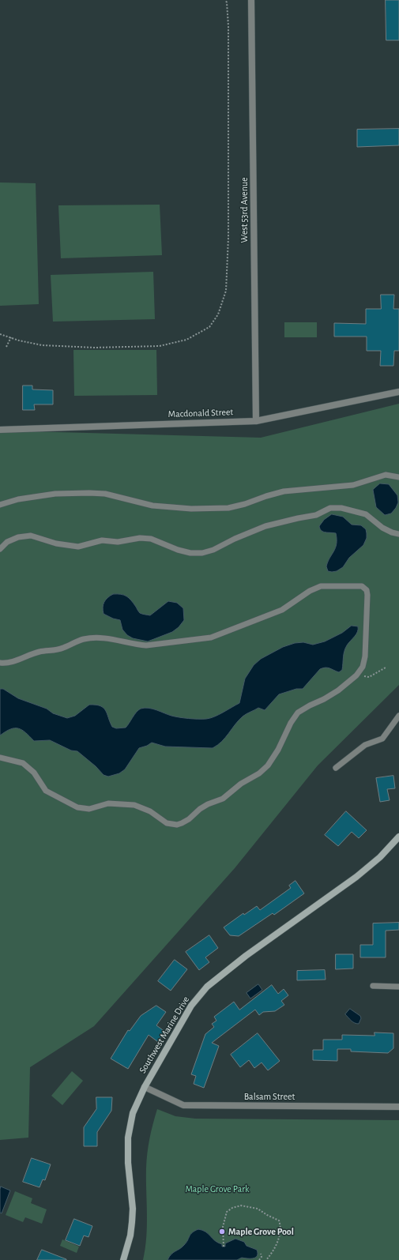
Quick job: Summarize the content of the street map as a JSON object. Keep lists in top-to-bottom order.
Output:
{
  "streets": {
    "main road": ["Southwest Marine Drive"],
    "street": ["West 53rd Avenue", "Macdonald Street", "Balsam Street"]
  },
  "crossings": [
    ["West 53rd Avenue", "Macdonald Street"],
    ["Southwest Marine Drive", "Balsam Street"]
  ],
  "parks": ["Maple Grove Park"],
  "places": ["Maple Grove Pool"]
}
